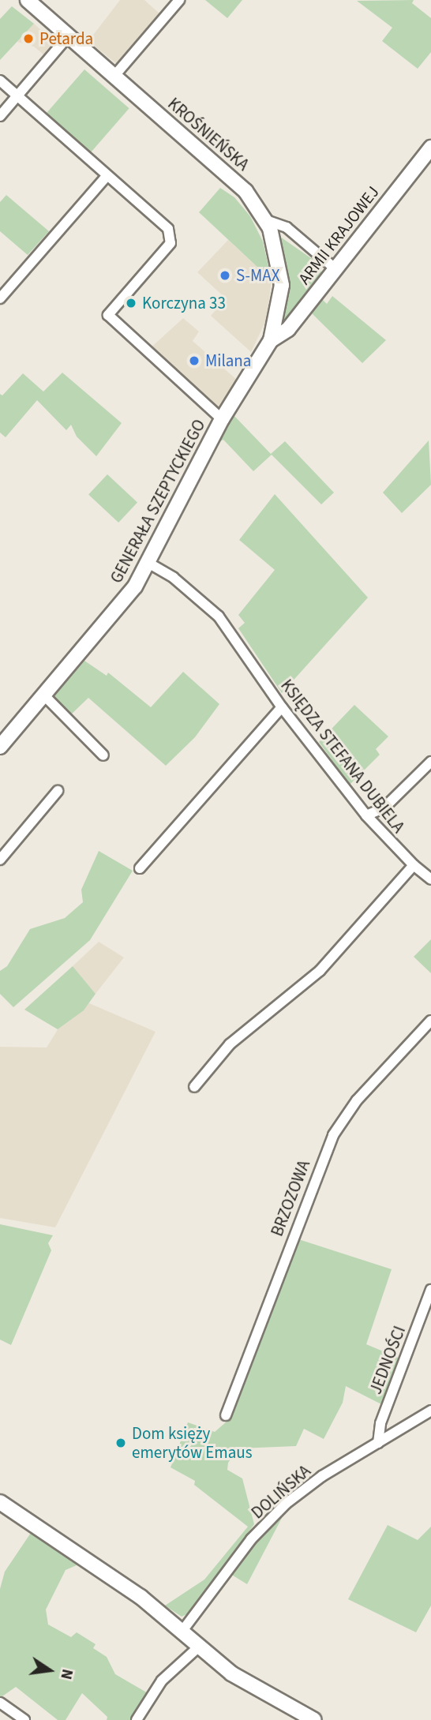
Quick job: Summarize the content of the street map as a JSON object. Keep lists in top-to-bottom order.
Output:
{
  "streets": {
    "main road": ["KROŚNIEŃSKA", "ARMII KRAJOWEJ", "GENERAŁA SZEPTYCKIEGO"],
    "street": [
      "KSIĘDZA STEFANA DUBIELA",
      "BRZOZOWA",
      "JEDNOŚCI",
      "DOLIŃSKA"
    ]
  },
  "crossings": [
    ["KROŚNIEŃSKA", "ARMII KRAJOWEJ"],
    ["KROŚNIEŃSKA", "GENERAŁA SZEPTYCKIEGO"],
    ["ARMII KRAJOWEJ", "GENERAŁA SZEPTYCKIEGO"],
    ["GENERAŁA SZEPTYCKIEGO", "KSIĘDZA STEFANA DUBIELA"],
    ["JEDNOŚCI", "DOLIŃSKA"]
  ],
  "places": [
    "Petarda",
    "S-MAX",
    "Korczyna 33",
    "Milana",
    "Dom księży emerytów Emaus"
  ],
  "north": "right"
}
